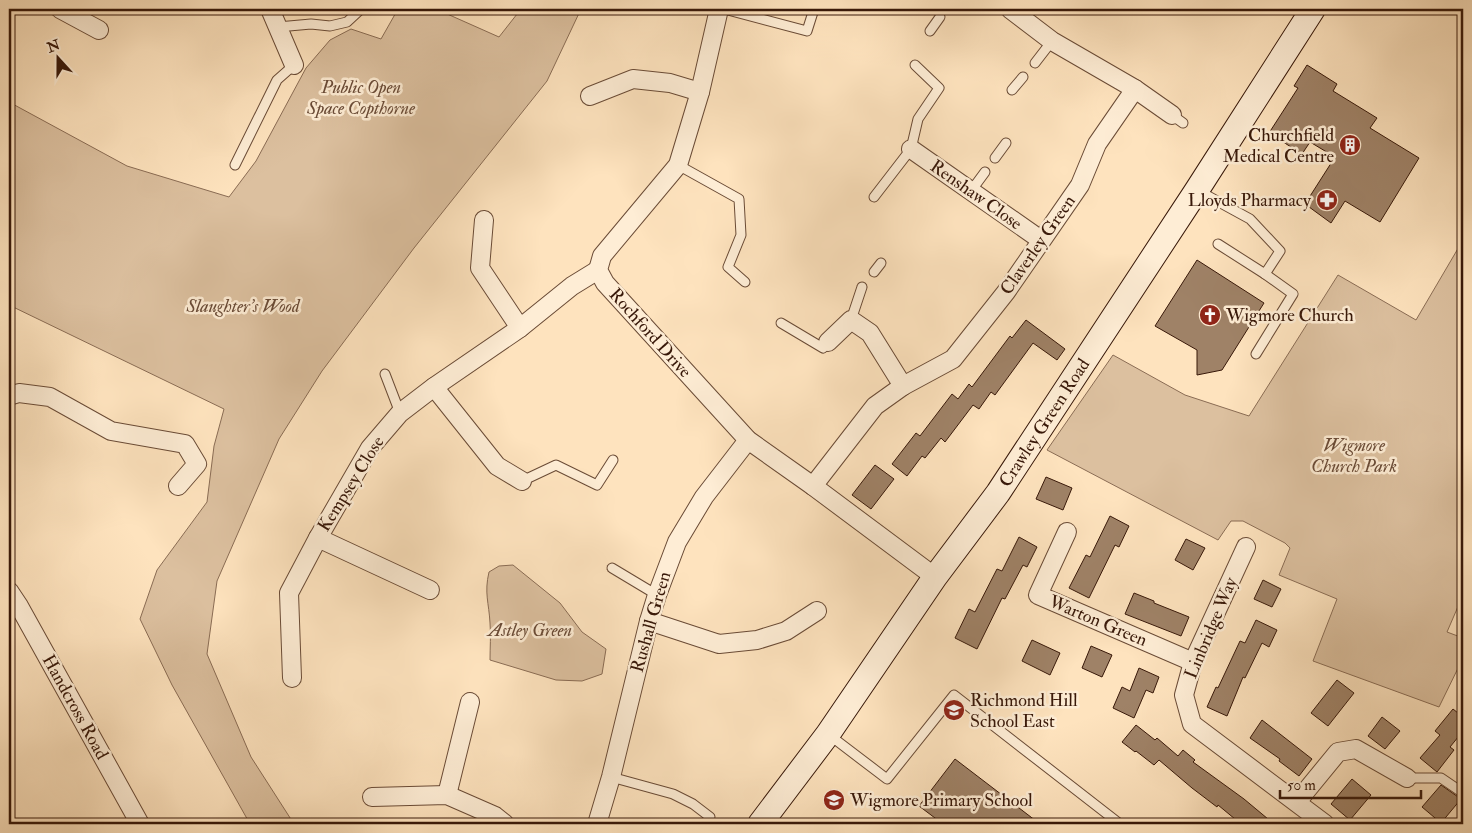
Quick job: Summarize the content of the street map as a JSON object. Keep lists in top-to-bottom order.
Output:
{
  "streets": {
    "street": [
      "Renshaw Close",
      "Claverley Green",
      "Rochford Drive",
      "Crawley Green Road",
      "Kempsey Close",
      "Warton Green",
      "Rushall Green",
      "Linbridge Way",
      "Handcross Road"
    ]
  },
  "crossings": [
    ["Renshaw Close", "Claverley Green"],
    ["Claverley Green", "Rochford Drive"],
    ["Rochford Drive", "Crawley Green Road"],
    ["Rochford Drive", "Kempsey Close"],
    ["Rochford Drive", "Rushall Green"],
    ["Warton Green", "Linbridge Way"]
  ],
  "parks": [
    "Public Open Space Copthorne",
    "Slaughter's Wood",
    "Wigmore Church Park",
    "Astley Green"
  ],
  "places": {
    "building": ["Churchfield Medical Centre"],
    "pharmacy": ["Lloyds Pharmacy"],
    "church": ["Wigmore Church"],
    "school or university": ["Richmond Hill School East", "Wigmore Primary School"]
  },
  "scale_bar": "50 m",
  "north": "top"
}
